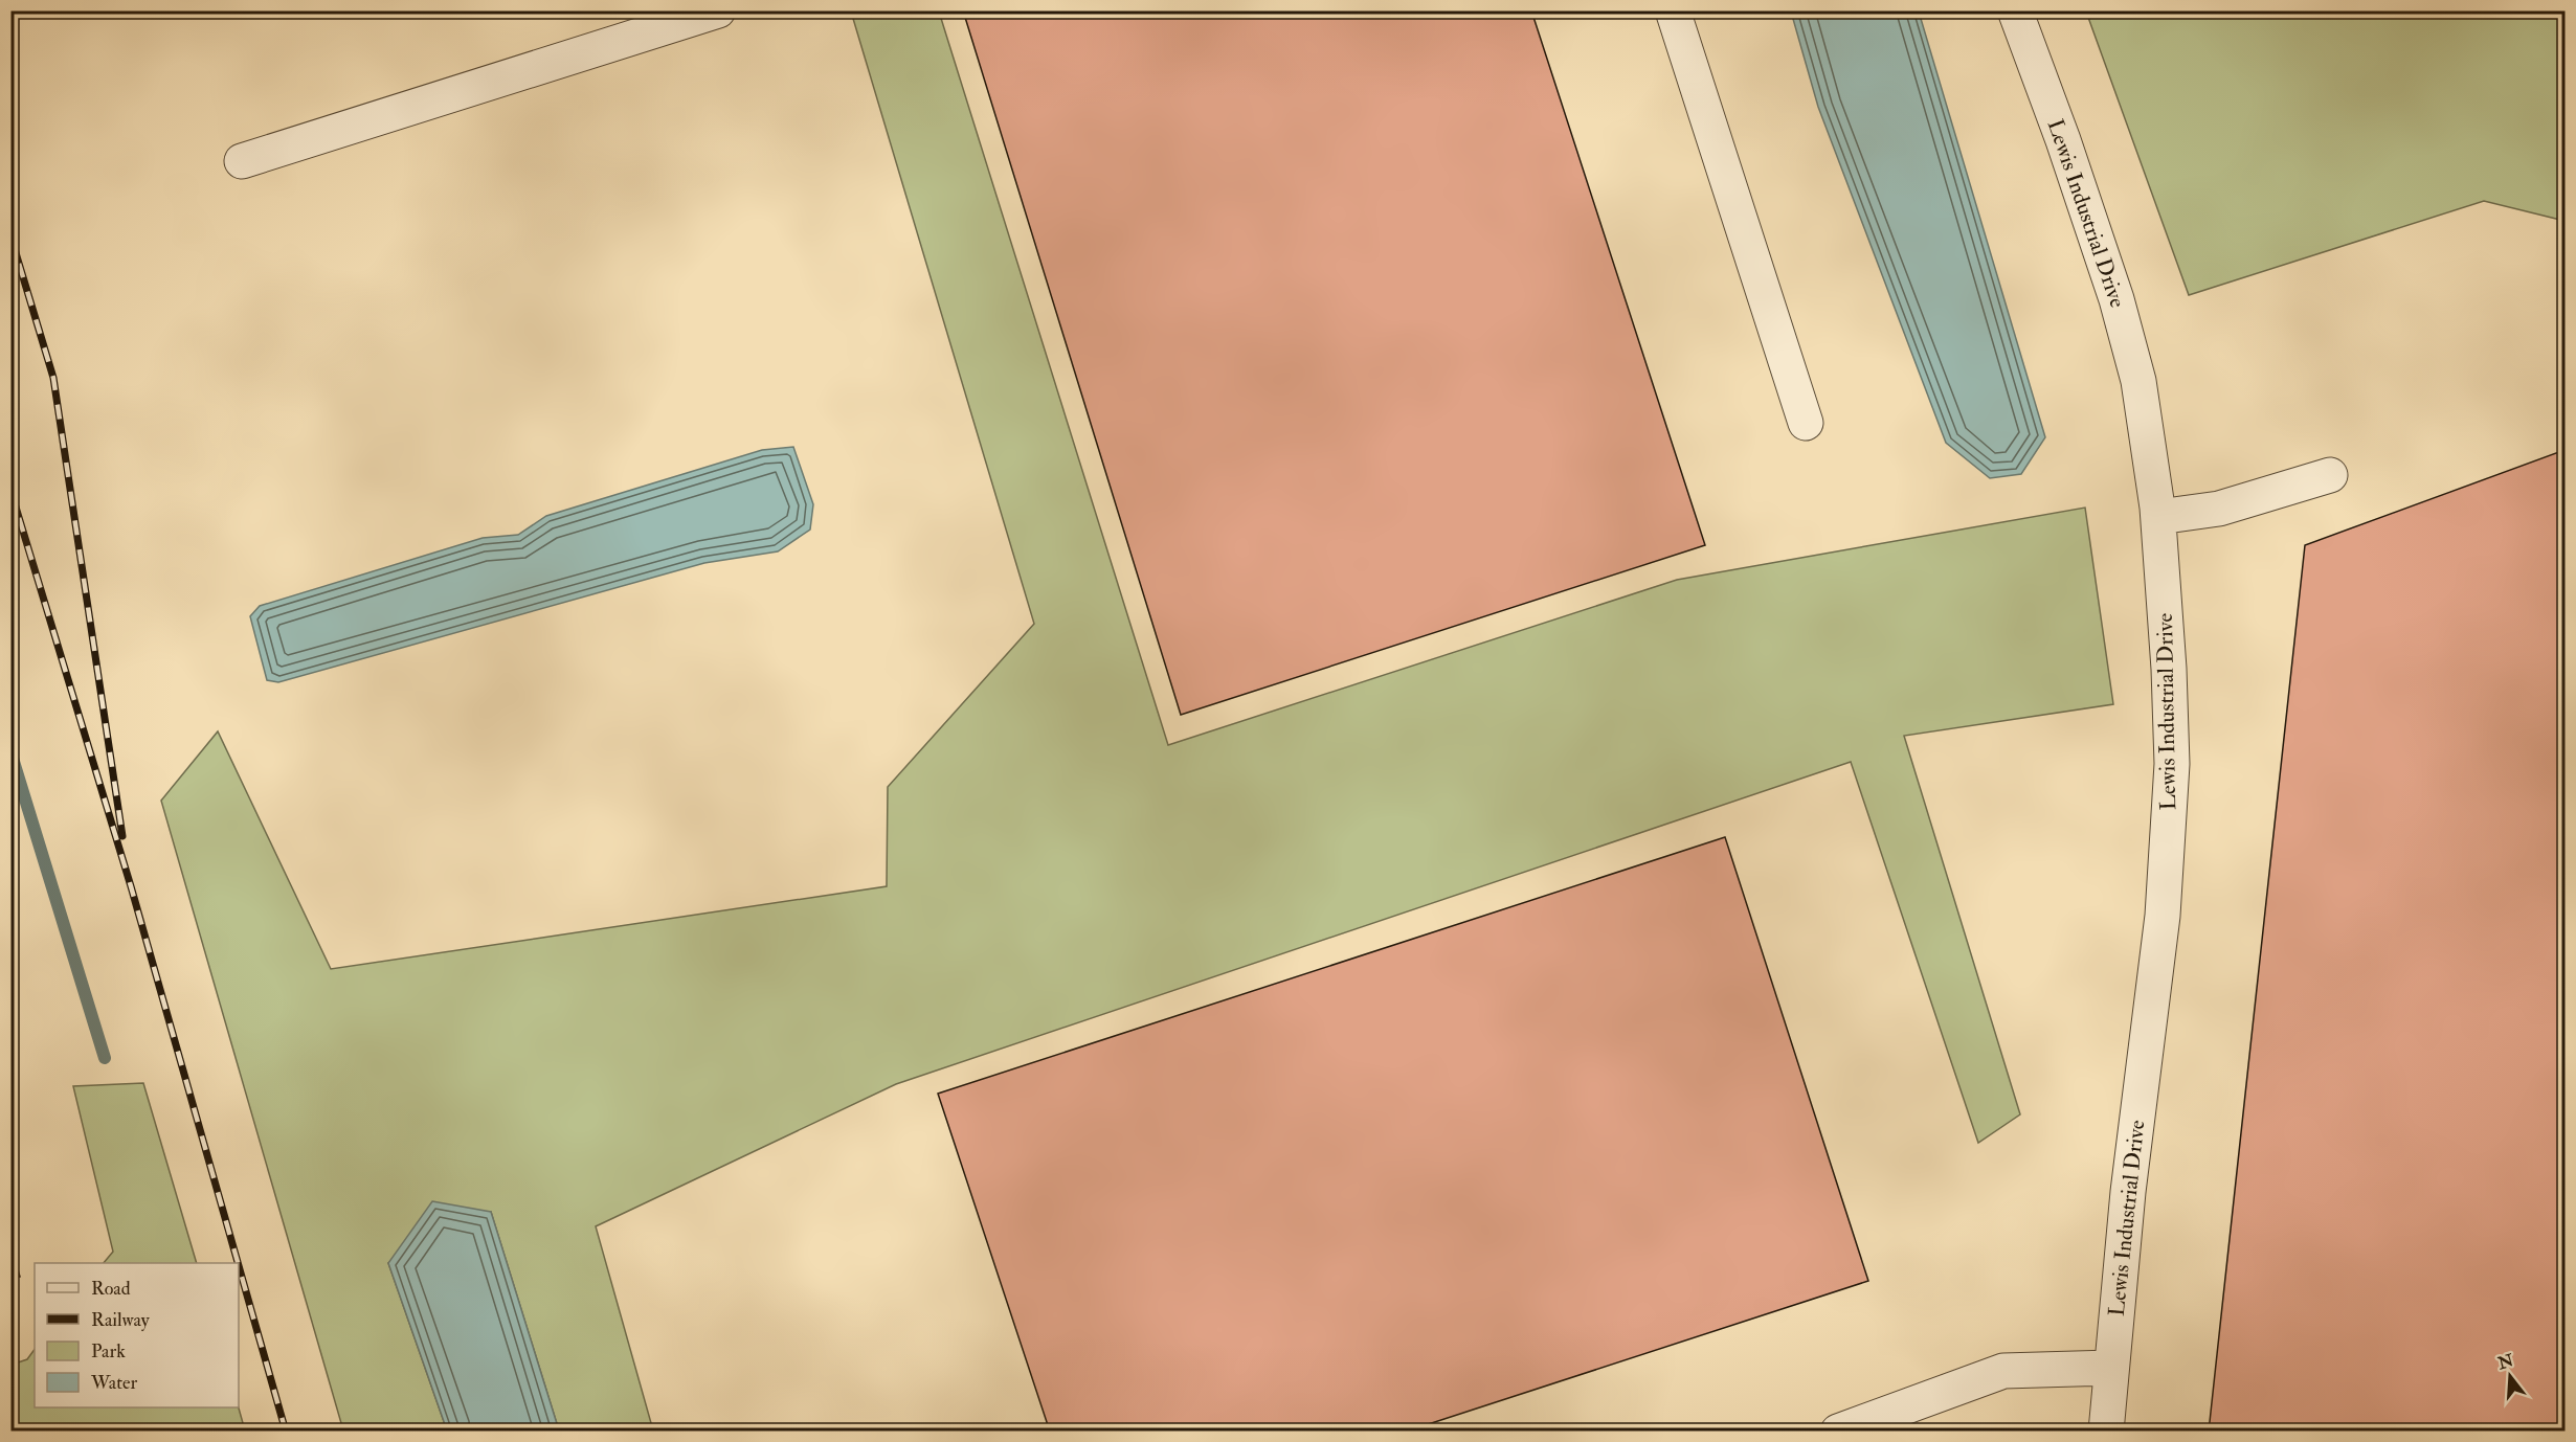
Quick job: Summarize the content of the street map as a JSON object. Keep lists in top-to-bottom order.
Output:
{
  "streets": {
    "street": ["Lewis Industrial Drive"]
  },
  "legend": [
    "Road",
    "Railway",
    "Park",
    "Water"
  ],
  "north": "top"
}
